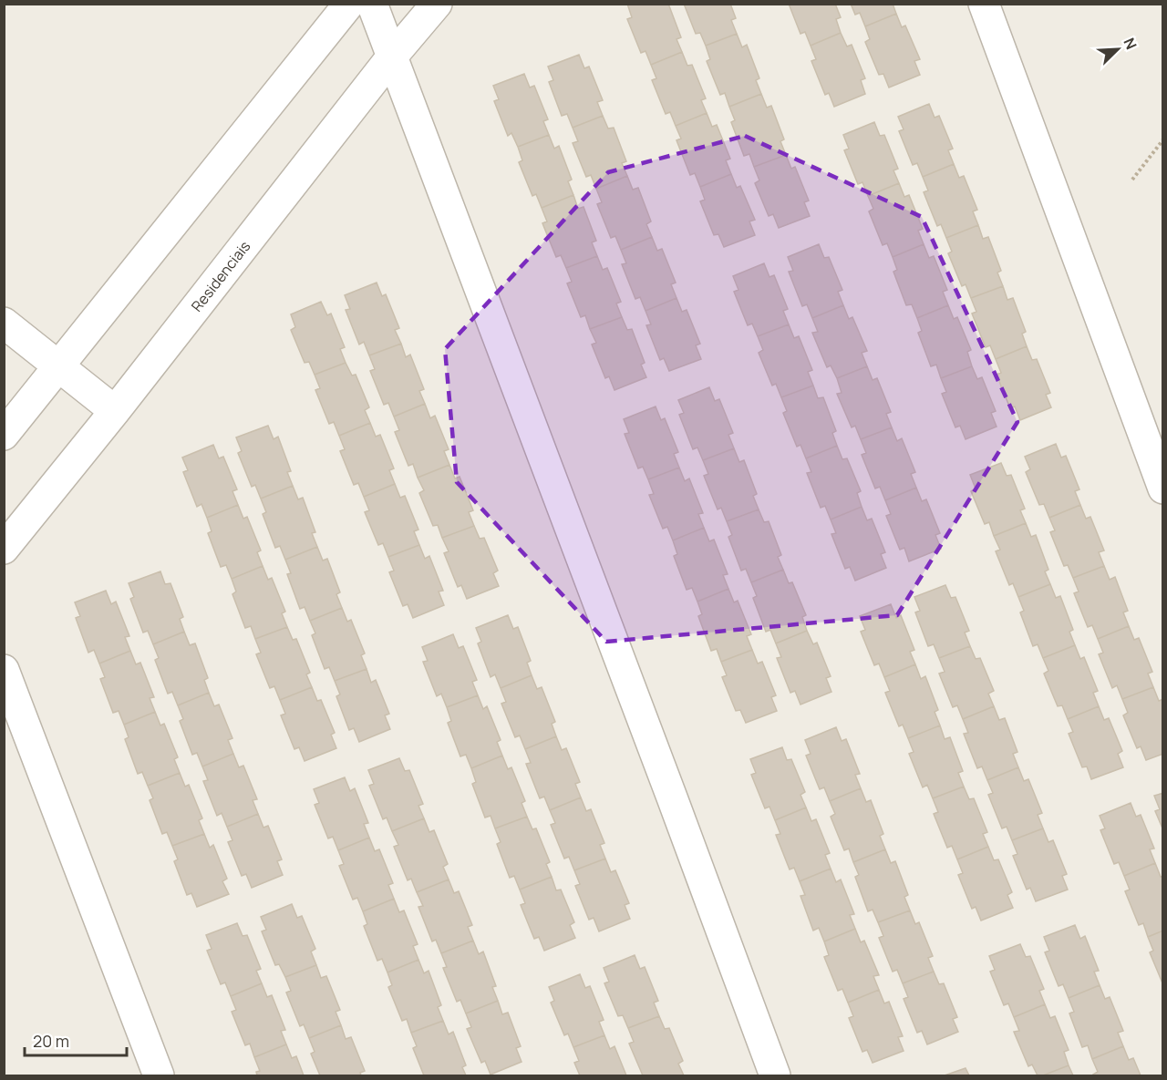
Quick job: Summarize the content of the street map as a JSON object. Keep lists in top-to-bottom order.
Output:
{
  "streets": {
    "street": ["Residenciais"]
  },
  "scale_bar": "20 m",
  "north": "top right"
}
